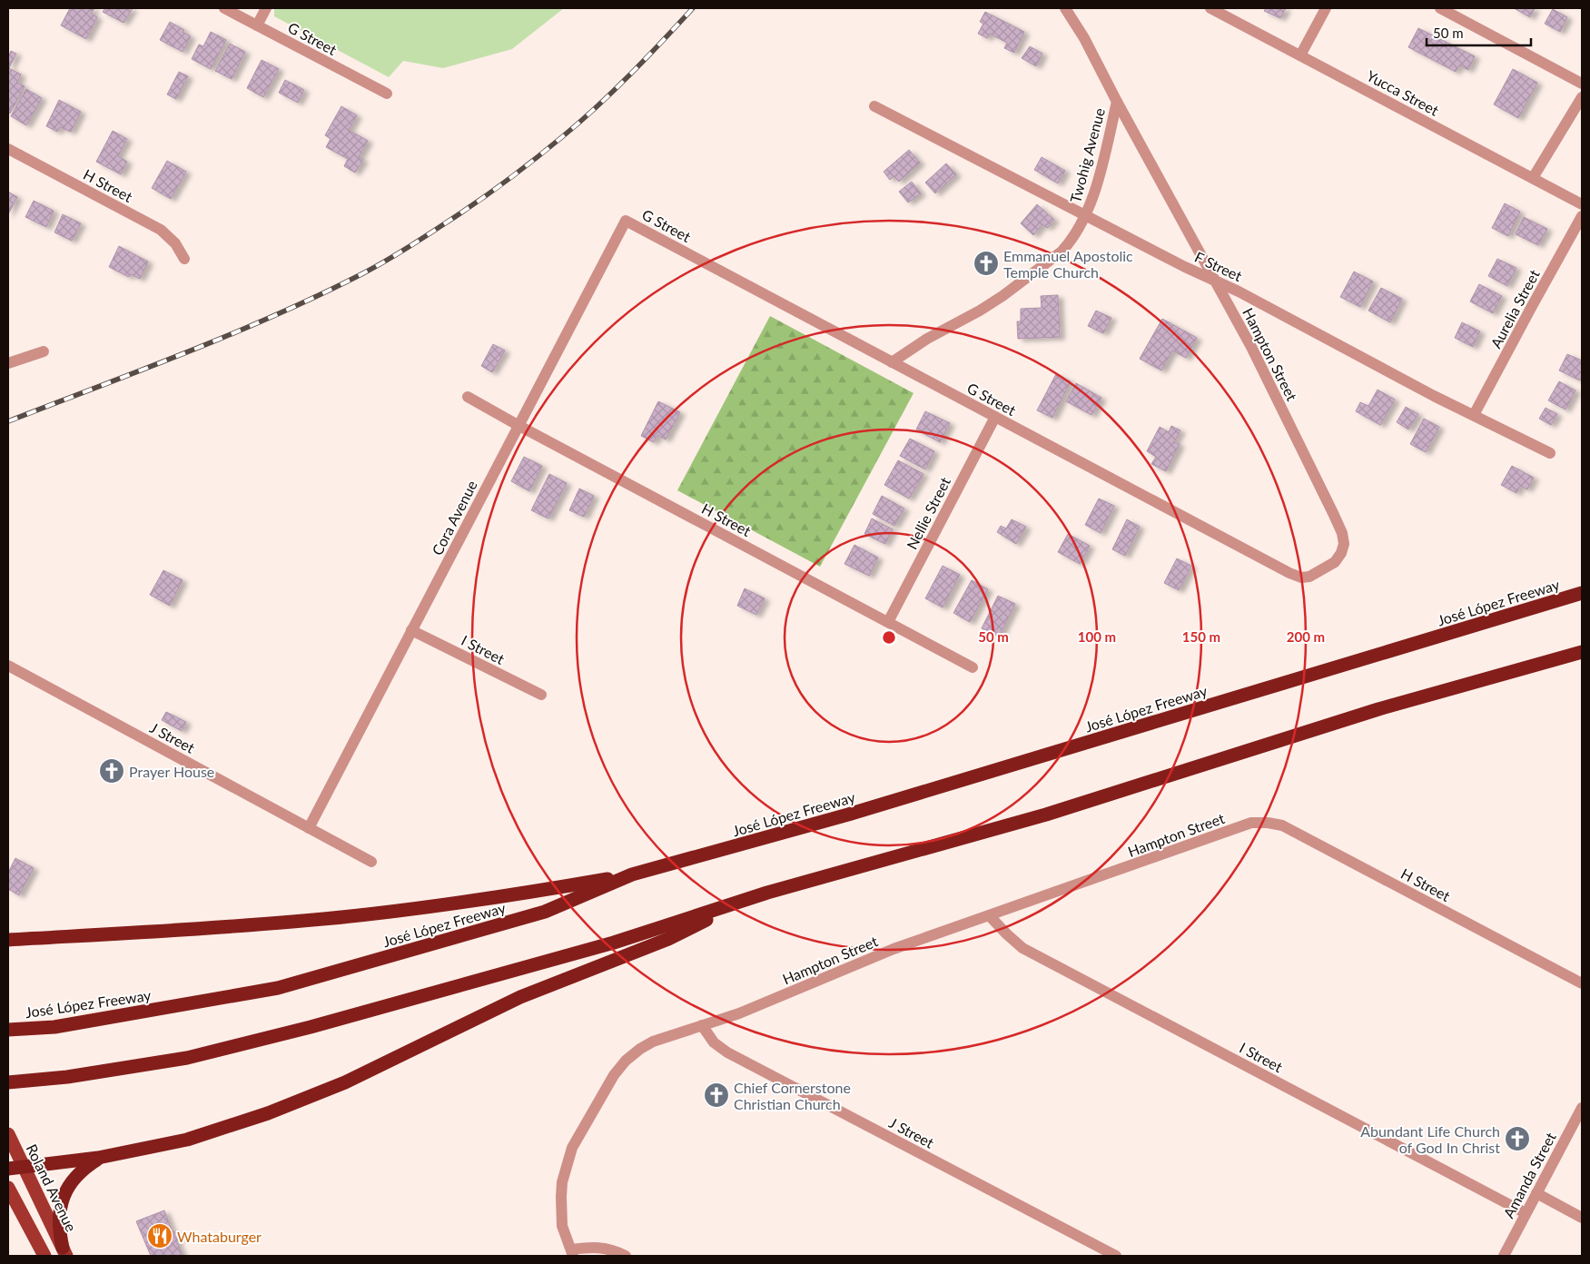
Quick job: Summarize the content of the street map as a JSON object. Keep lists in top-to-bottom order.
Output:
{
  "streets": {
    "highway": ["José López Freeway"],
    "main road": ["Roland Avenue"],
    "street": [
      "G Street",
      "Yucca Street",
      "Twohig Avenue",
      "H Street",
      "F Street",
      "Aurelia Street",
      "Hampton Street",
      "Nellie Street",
      "Cora Avenue",
      "I Street",
      "J Street",
      "Amanda Street"
    ]
  },
  "crossings": [
    ["G Street", "Twohig Avenue"],
    ["G Street", "Hampton Street"],
    ["G Street", "Nellie Street"],
    ["G Street", "Cora Avenue"],
    ["Twohig Avenue", "F Street"],
    ["Twohig Avenue", "Hampton Street"],
    ["H Street", "Hampton Street"],
    ["H Street", "Nellie Street"],
    ["H Street", "Cora Avenue"],
    ["F Street", "Aurelia Street"],
    ["F Street", "Hampton Street"],
    ["Hampton Street", "I Street"],
    ["Hampton Street", "J Street"],
    ["Cora Avenue", "I Street"],
    ["Cora Avenue", "J Street"],
    ["I Street", "Amanda Street"]
  ],
  "places": {
    "church": [
      "Emmanuel Apostolic Temple Church",
      "Prayer House",
      "Chief Cornerstone Christian Church",
      "Abundant Life Church of God In Christ"
    ],
    "restaurant": ["Whataburger"]
  },
  "scale_bar": "50 m",
  "rings": [
    "50 m",
    "100 m",
    "150 m",
    "200 m"
  ]
}
